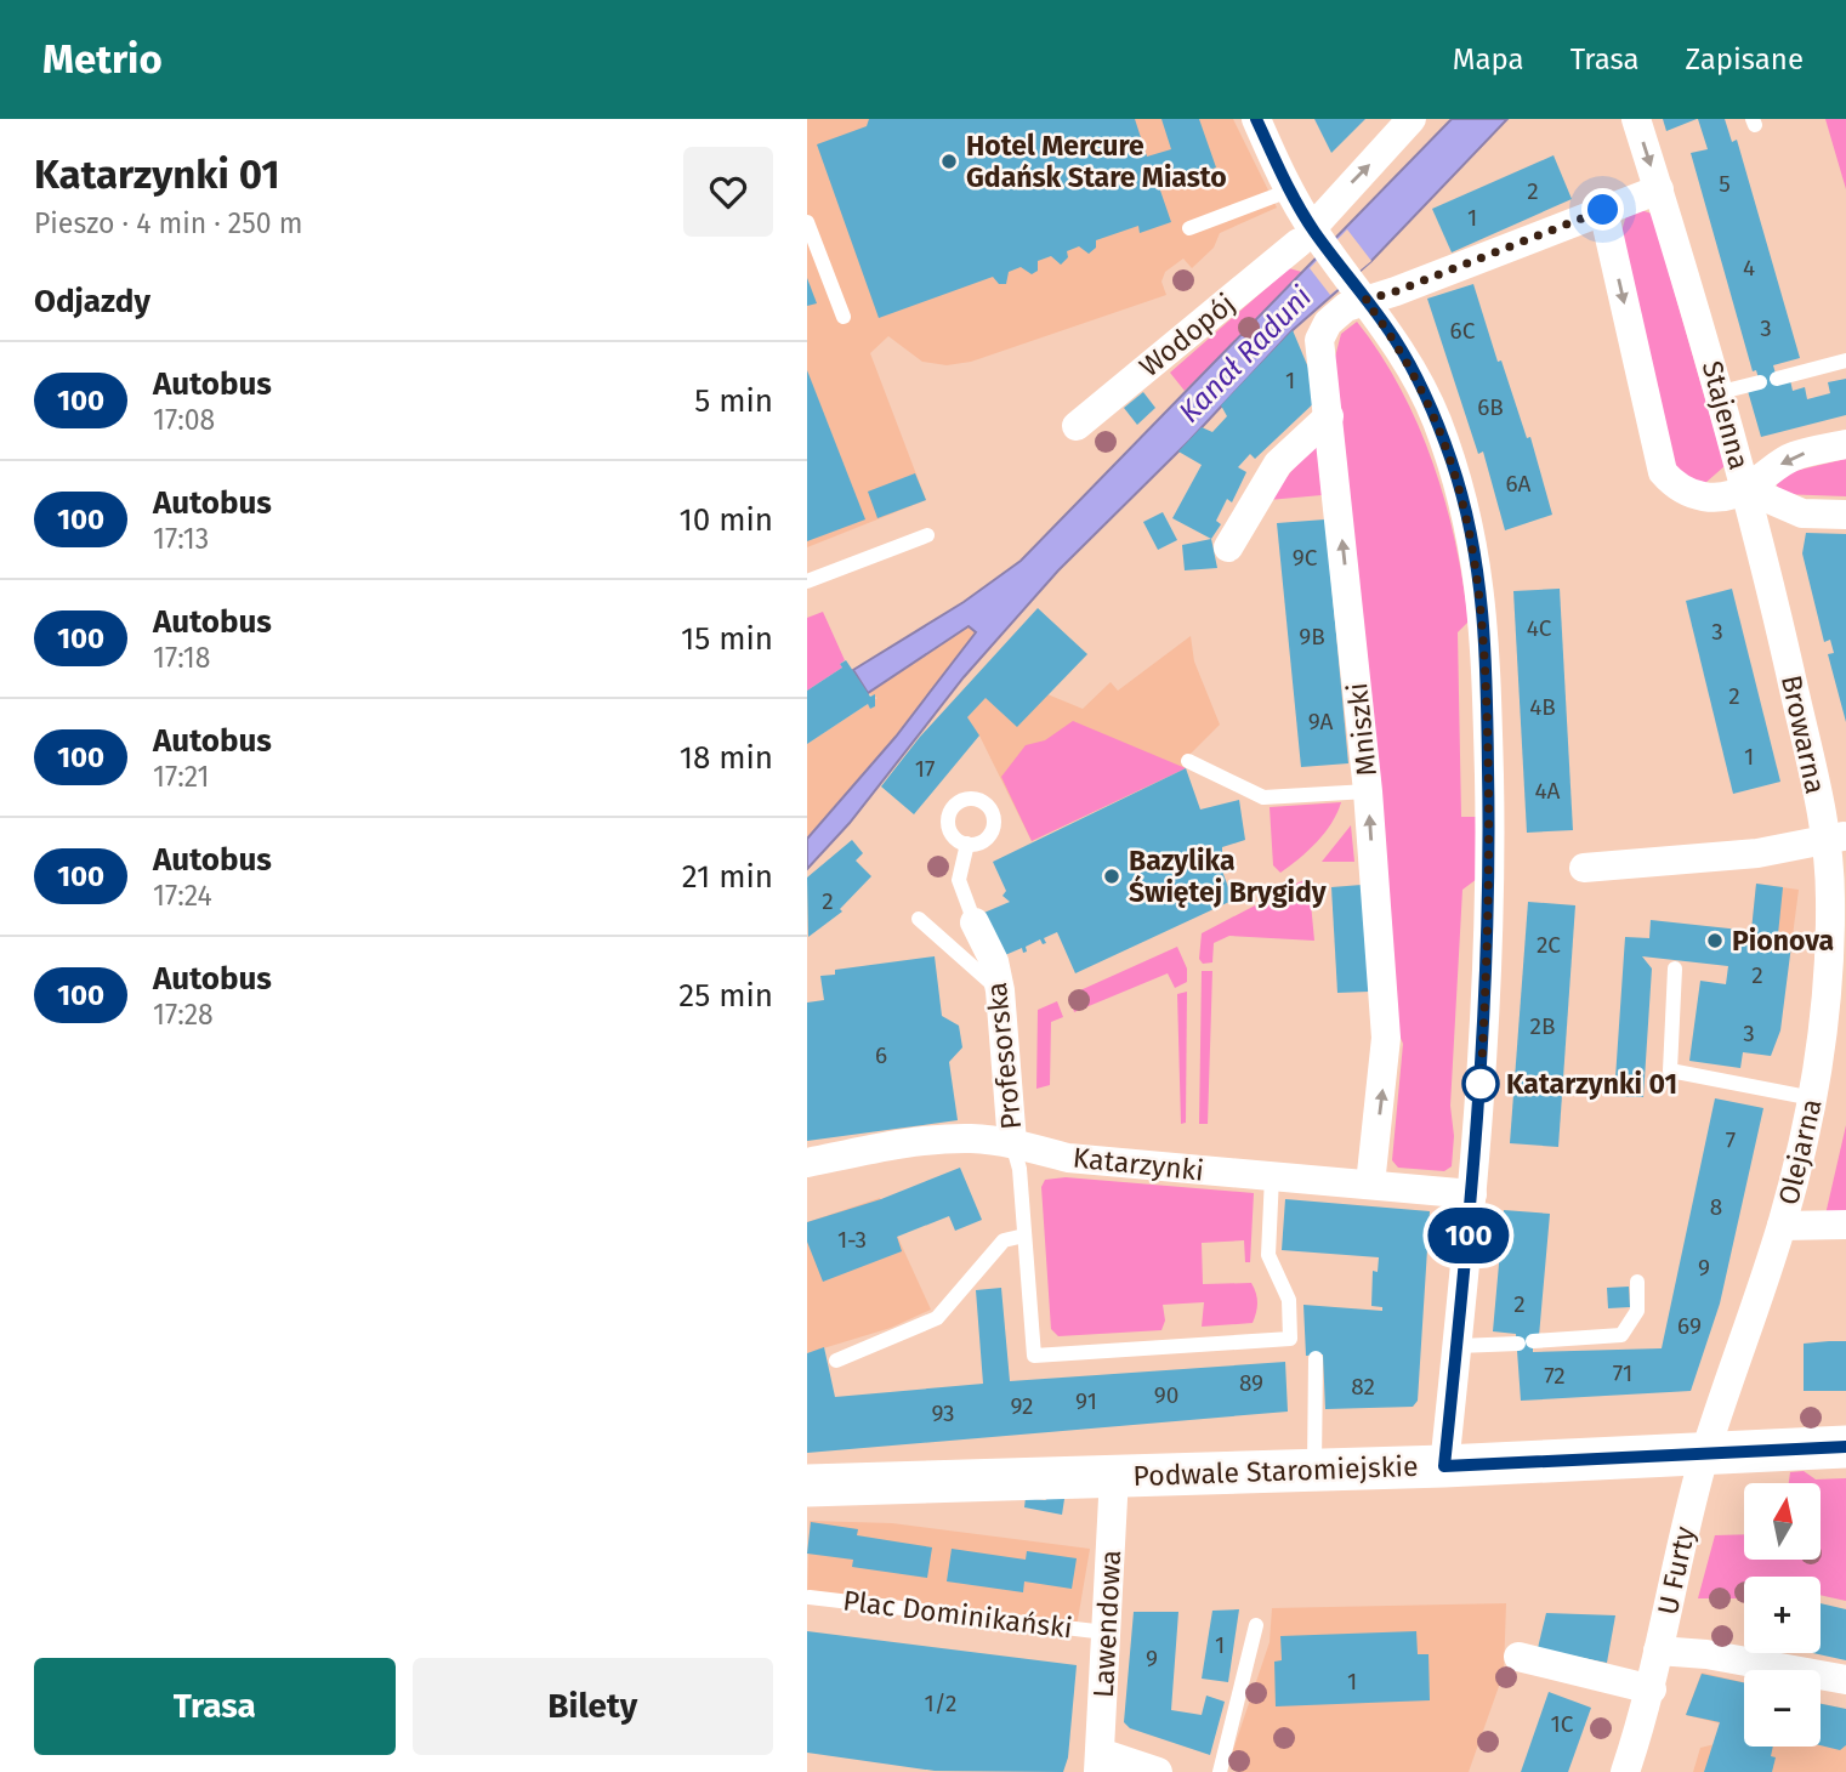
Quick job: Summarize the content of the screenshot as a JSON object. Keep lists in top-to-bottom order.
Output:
{
  "streets": {
    "street": [
      "Wodopój",
      "Stajenna",
      "Mniszki",
      "Browarna",
      "Profesorska",
      "Olejarna",
      "Katarzynki",
      "Podwale Staromiejskie",
      "U Furty",
      "Lawendowa"
    ],
    "lane": ["Plac Dominikański"]
  },
  "crossings": [
    ["Stajenna", "Mniszki"],
    ["Stajenna", "Browarna"],
    ["Mniszki", "Katarzynki"],
    ["Browarna", "Olejarna"],
    ["Profesorska", "Katarzynki"],
    ["Olejarna", "Podwale Staromiejskie"],
    ["Olejarna", "U Furty"],
    ["Podwale Staromiejskie", "U Furty"],
    ["Podwale Staromiejskie", "Lawendowa"],
    ["Plac Dominikański", "Lawendowa"]
  ],
  "water": ["Kanał Raduni"],
  "places": [
    "Hotel Mercure Gdańsk Stare Miasto",
    "Bazylika Świętej Brygidy",
    "Pionova",
    "Katarzynki 01"
  ],
  "lines": ["bus line 100"],
  "house_numbers": [
    "5",
    "2",
    "1",
    "4",
    "3",
    "6C",
    "1",
    "6B",
    "6A",
    "9C",
    "4C",
    "3",
    "9B",
    "2",
    "4B",
    "9A",
    "1",
    "17",
    "4A",
    "2",
    "2C",
    "2",
    "2B",
    "3",
    "6",
    "7",
    "8",
    "1-3",
    "9",
    "2",
    "69",
    "71",
    "72",
    "89",
    "82",
    "90",
    "91",
    "92",
    "93",
    "1",
    "9",
    "1",
    "1/2",
    "1C"
  ],
  "north": "top",
  "page": {
    "header": "Metrio",
    "nav": ["Mapa", "Trasa", "Zapisane"],
    "heading": [
      ["Katarzynki 01", "Pieszo · 4 min · 250 m"],
      "Odjazdy"
    ],
    "on_map": "100",
    "list": [
      {
        "mark": "100",
        "name": "Autobus",
        "note": "17:08",
        "value": "5 min"
      },
      {
        "mark": "100",
        "name": "Autobus",
        "note": "17:13",
        "value": "10 min"
      },
      {
        "mark": "100",
        "name": "Autobus",
        "note": "17:18",
        "value": "15 min"
      },
      {
        "mark": "100",
        "name": "Autobus",
        "note": "17:21",
        "value": "18 min"
      },
      {
        "mark": "100",
        "name": "Autobus",
        "note": "17:24",
        "value": "21 min"
      },
      {
        "mark": "100",
        "name": "Autobus",
        "note": "17:28",
        "value": "25 min"
      }
    ],
    "map_buttons": ["+", "−"],
    "buttons": ["Trasa", "Bilety"]
  }
}
